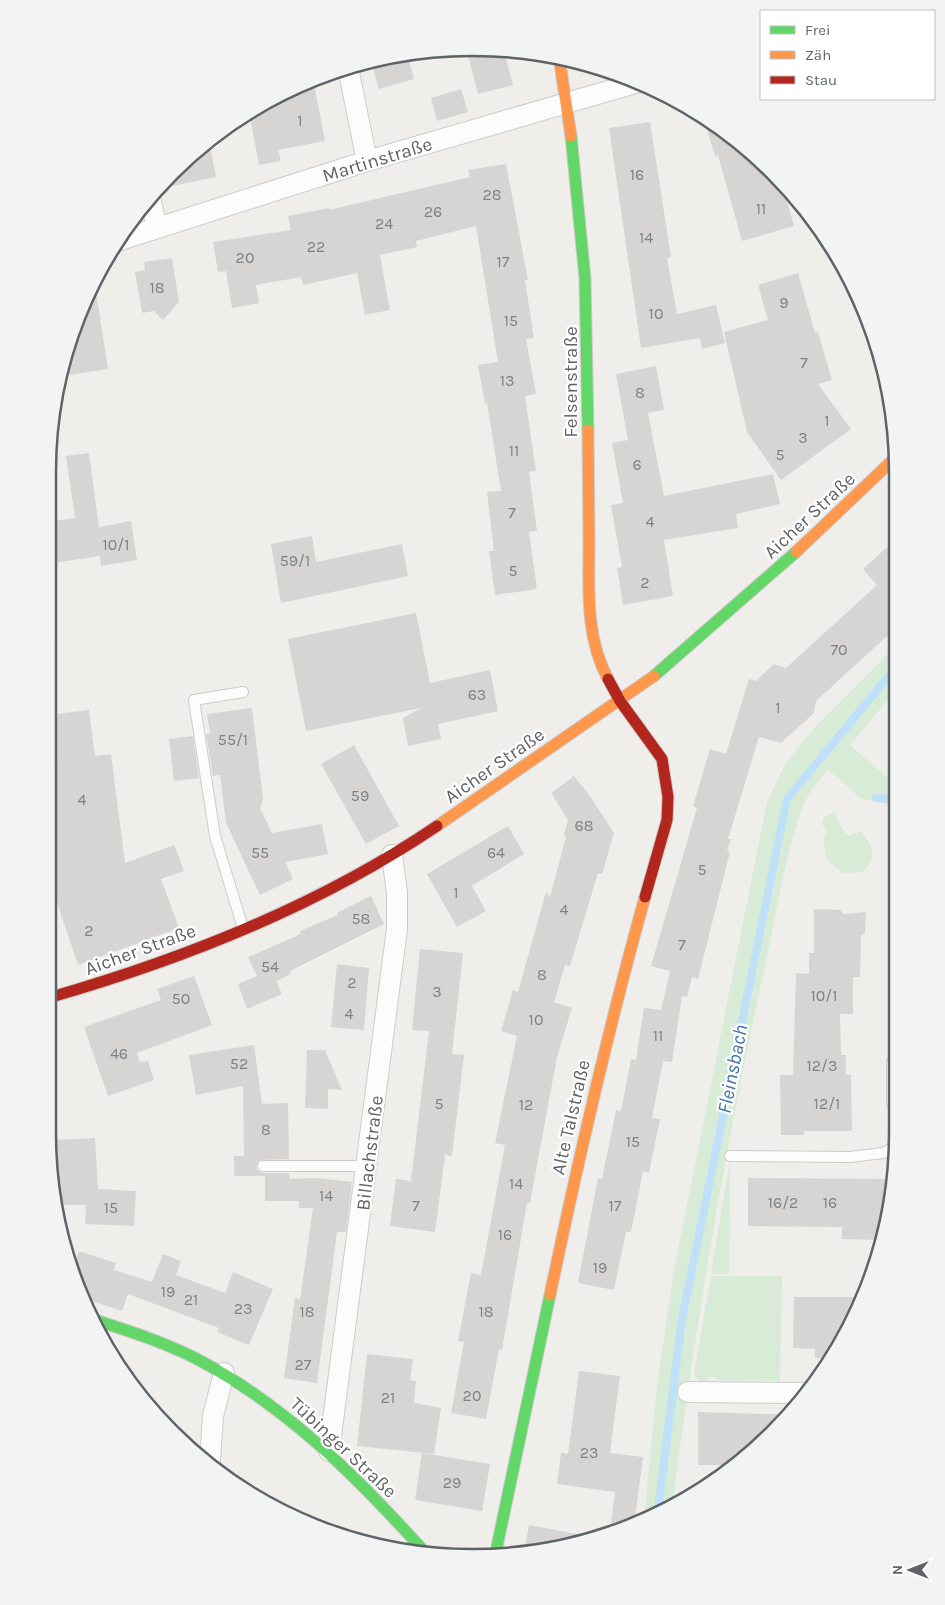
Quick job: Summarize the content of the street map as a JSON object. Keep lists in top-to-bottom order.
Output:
{
  "streets": {
    "street": [
      "Martinstraße",
      "Felsenstraße",
      "Aicher Straße",
      "Alte Talstraße",
      "Billachstraße",
      "Tübinger Straße"
    ]
  },
  "crossings": [
    ["Martinstraße", "Felsenstraße"],
    ["Felsenstraße", "Aicher Straße"],
    ["Felsenstraße", "Alte Talstraße"],
    ["Aicher Straße", "Alte Talstraße"],
    ["Aicher Straße", "Billachstraße"],
    ["Billachstraße", "Tübinger Straße"]
  ],
  "water": ["Fleinsbach"],
  "house_numbers": [
    "1",
    "16",
    "28",
    "11",
    "26",
    "24",
    "14",
    "22",
    "20",
    "17",
    "18",
    "9",
    "10",
    "15",
    "7",
    "13",
    "8",
    "1",
    "3",
    "11",
    "5",
    "6",
    "7",
    "4",
    "10/1",
    "59/1",
    "5",
    "2",
    "70",
    "63",
    "1",
    "55/1",
    "59",
    "4",
    "68",
    "55",
    "64",
    "5",
    "1",
    "4",
    "58",
    "2",
    "7",
    "54",
    "8",
    "2",
    "3",
    "10/1",
    "50",
    "4",
    "10",
    "11",
    "46",
    "52",
    "12/3",
    "5",
    "12/1",
    "12",
    "8",
    "15",
    "14",
    "14",
    "16/2",
    "16",
    "7",
    "17",
    "15",
    "16",
    "19",
    "19",
    "21",
    "23",
    "18",
    "18",
    "27",
    "20",
    "21",
    "23",
    "29"
  ],
  "legend": ["Frei", "Zäh", "Stau"],
  "north": "left"
}
